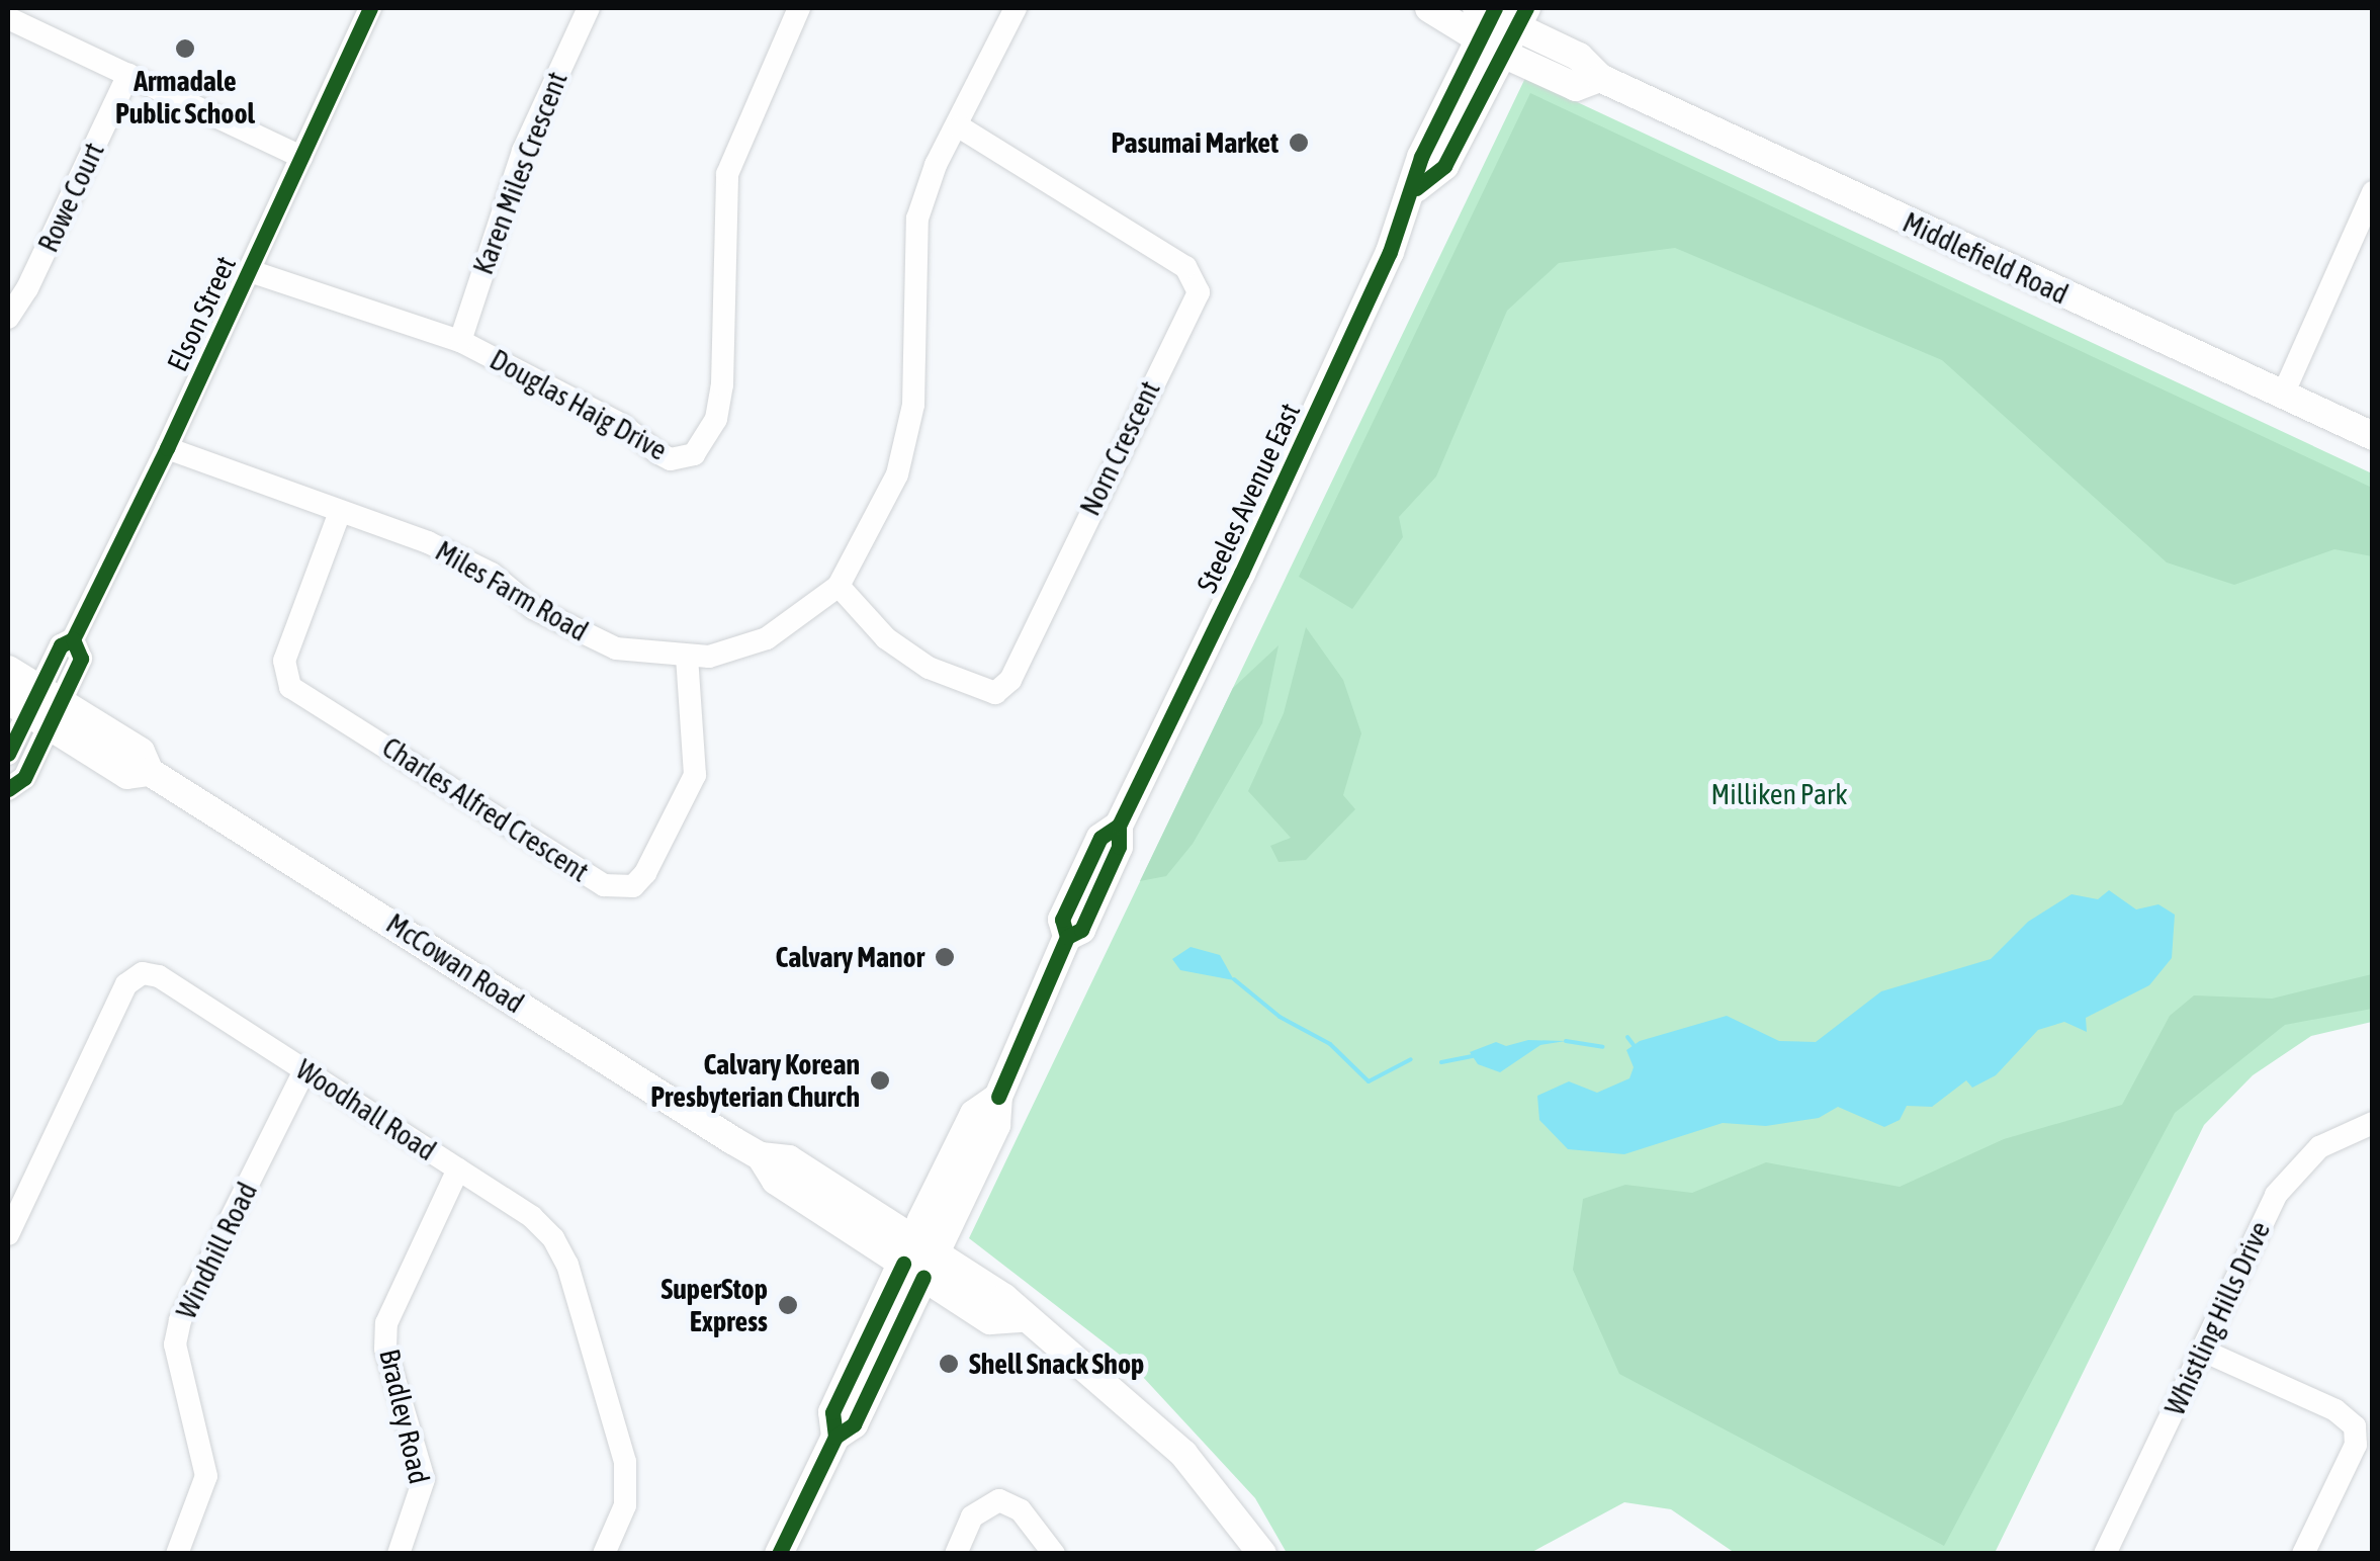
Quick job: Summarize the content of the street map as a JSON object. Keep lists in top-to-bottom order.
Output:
{
  "streets": {
    "main road": ["Middlefield Road", "Steeles Avenue East", "McCowan Road"],
    "street": [
      "Karen Miles Crescent",
      "Rowe Court",
      "Elson Street",
      "Douglas Haig Drive",
      "Norn Crescent",
      "Miles Farm Road",
      "Charles Alfred Crescent",
      "Woodhall Road",
      "Windhill Road",
      "Whistling Hills Drive",
      "Bradley Road"
    ]
  },
  "crossings": [
    ["Karen Miles Crescent", "Douglas Haig Drive"],
    ["Middlefield Road", "Steeles Avenue East"],
    ["Elson Street", "Douglas Haig Drive"],
    ["Elson Street", "Miles Farm Road"],
    ["Elson Street", "McCowan Road"],
    ["Norn Crescent", "Miles Farm Road"],
    ["Steeles Avenue East", "McCowan Road"],
    ["Miles Farm Road", "Charles Alfred Crescent"],
    ["Woodhall Road", "Windhill Road"],
    ["Woodhall Road", "Bradley Road"]
  ],
  "parks": ["Milliken Park"],
  "places": [
    "Armadale Public School",
    "Pasumai Market",
    "Calvary Manor",
    "Calvary Korean Presbyterian Church",
    "SuperStop Express",
    "Shell Snack Shop"
  ]
}
